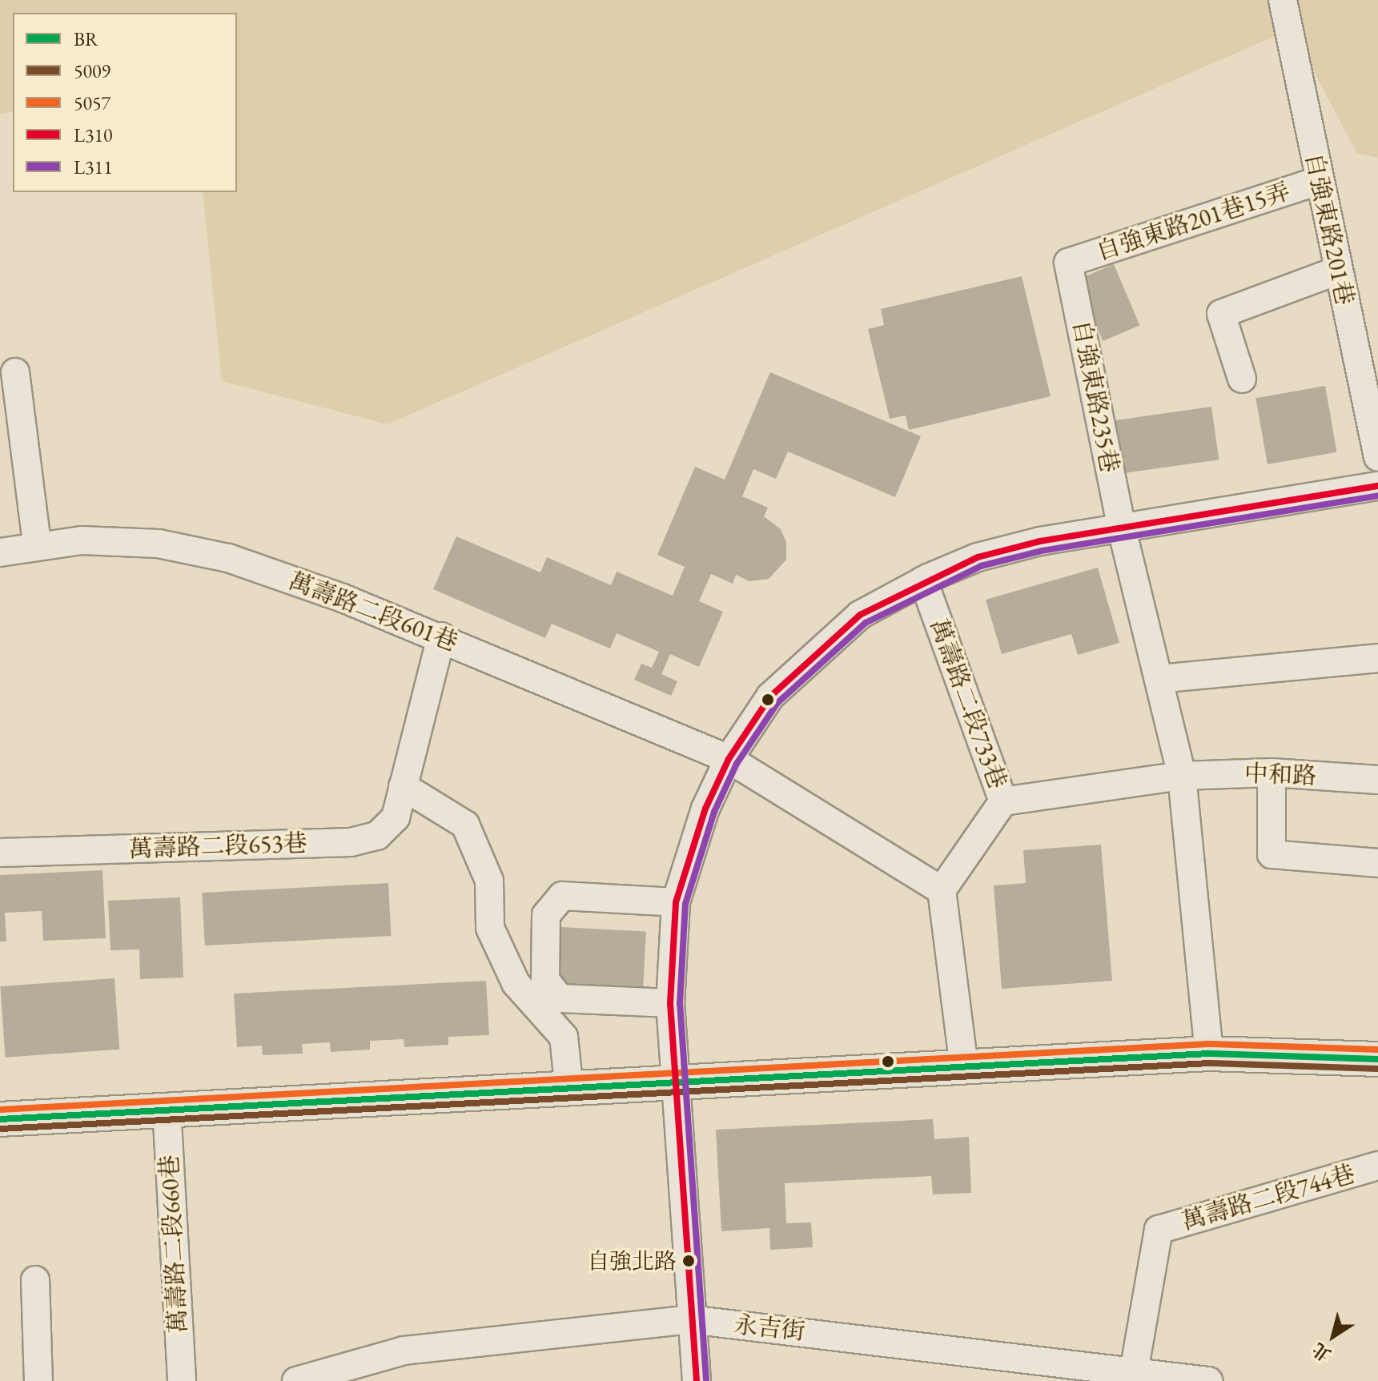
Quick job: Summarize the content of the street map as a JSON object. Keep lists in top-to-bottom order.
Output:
{
  "streets": {
    "street": [
      "自強東路201巷15弄",
      "自強東路201巷",
      "自強東路235巷",
      "萬壽路二段601巷",
      "萬壽路二段733巷",
      "中和路",
      "萬壽路二段653巷",
      "萬壽路二段744巷",
      "萬壽路二段660巷",
      "永吉街"
    ]
  },
  "crossings": [
    ["自強東路201巷15弄", "自強東路201巷"],
    ["自強東路201巷15弄", "自強東路235巷"],
    ["萬壽路二段601巷", "萬壽路二段653巷"],
    ["萬壽路二段733巷", "中和路"],
    ["萬壽路二段744巷", "永吉街"]
  ],
  "places": ["自強北路"],
  "lines": [
    "transit line L310",
    "transit line L311",
    "transit line 5057",
    "transit line BR",
    "transit line 5009"
  ],
  "legend": [
    "BR",
    "5009",
    "5057",
    "L310",
    "L311"
  ],
  "north": "bottom left"
}
